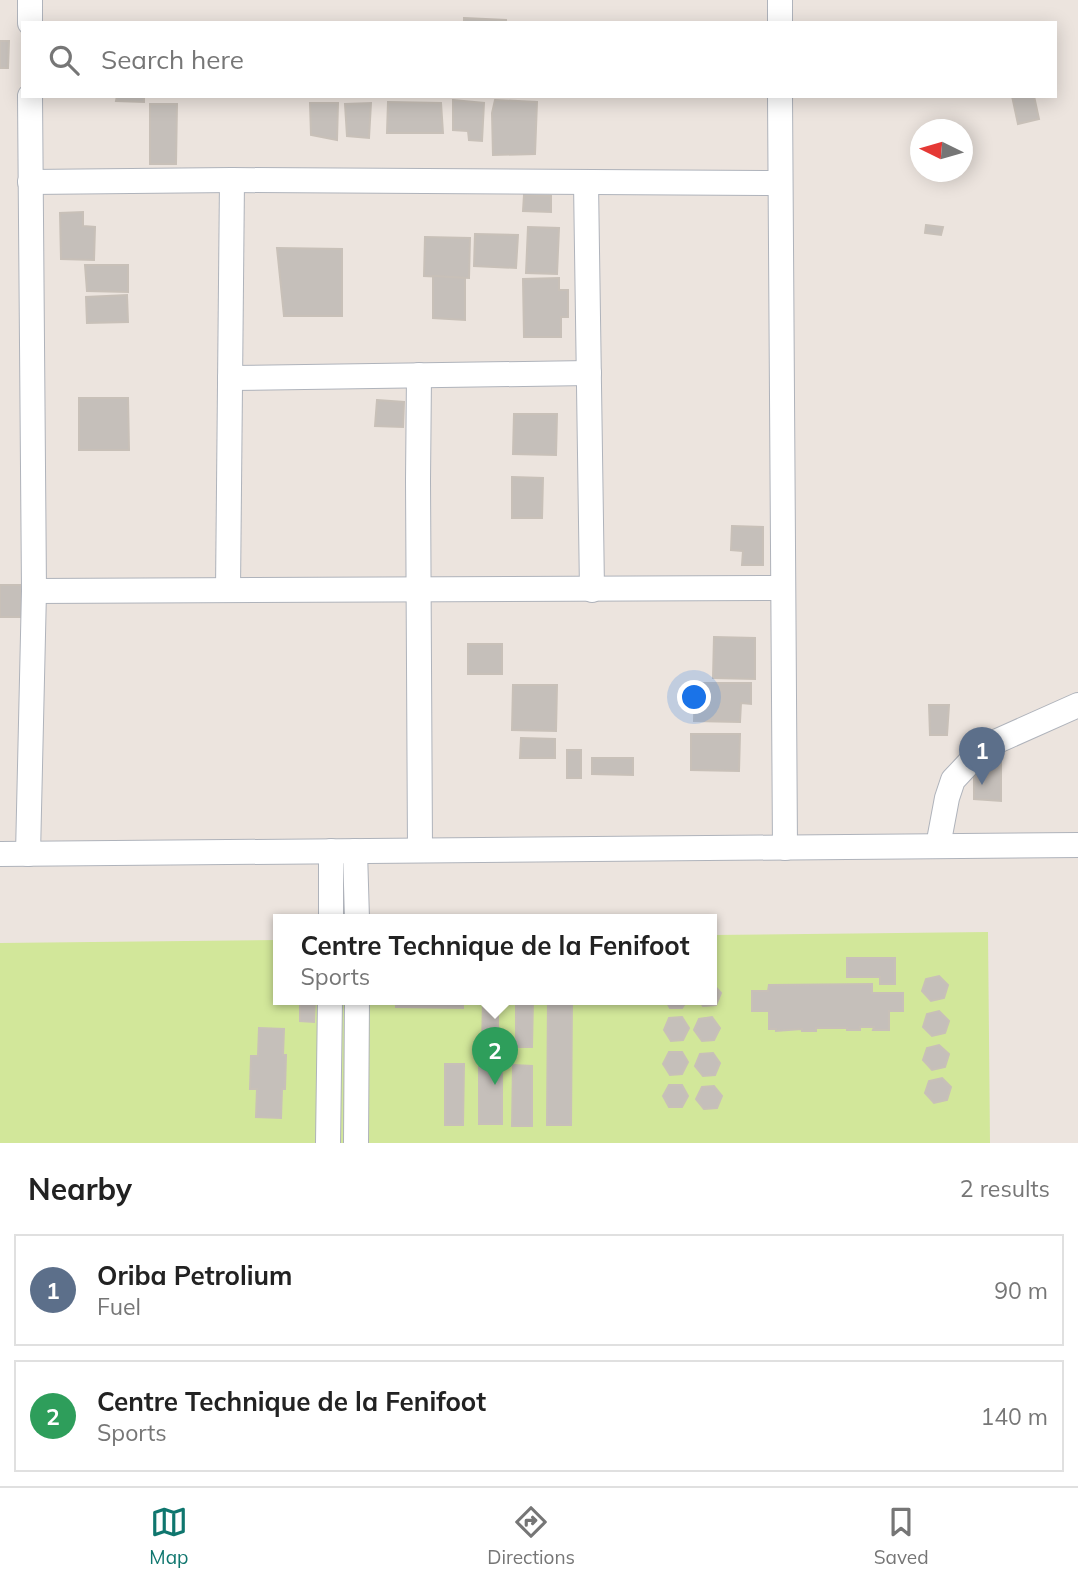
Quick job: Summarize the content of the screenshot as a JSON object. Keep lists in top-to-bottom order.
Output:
{
  "north": "left",
  "page": {
    "search": "Search here",
    "pins": ["1", "2"],
    "popup": ["Centre Technique de la Fenifoot", "Sports"],
    "heading": ["Nearby", "2 results"],
    "list": [
      {
        "mark": "1",
        "name": "Oriba Petrolium",
        "note": "Fuel",
        "value": "90 m"
      },
      {
        "mark": "2",
        "name": "Centre Technique de la Fenifoot",
        "note": "Sports",
        "value": "140 m"
      }
    ],
    "nav": ["Map", "Directions", "Saved"]
  }
}
